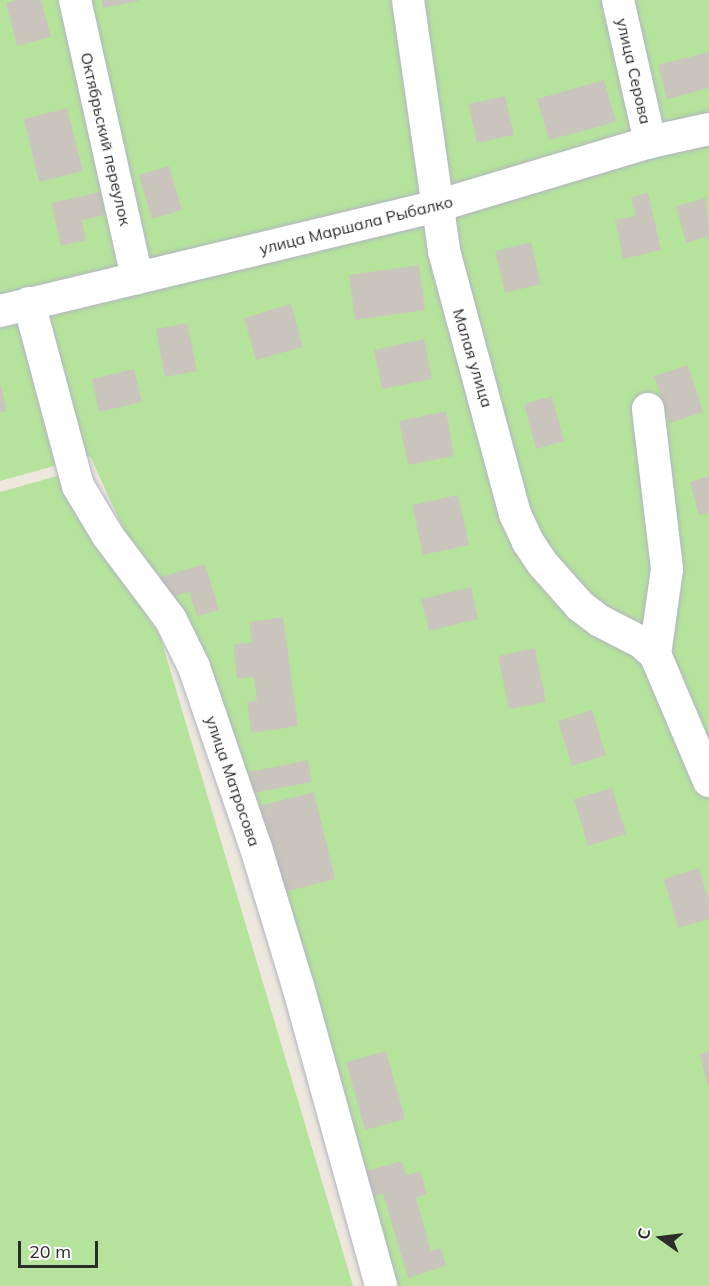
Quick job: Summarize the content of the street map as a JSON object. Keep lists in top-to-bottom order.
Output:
{
  "streets": {
    "street": [
      "улица Серова",
      "Октябрьский переулок",
      "улица Маршала Рыбалко",
      "Малая улица",
      "улица Матросова"
    ]
  },
  "crossings": [
    ["улица Серова", "улица Маршала Рыбалко"],
    ["Октябрьский переулок", "улица Маршала Рыбалко"],
    ["улица Маршала Рыбалко", "Малая улица"],
    ["улица Маршала Рыбалко", "улица Матросова"]
  ],
  "scale_bar": "20 m",
  "north": "left"
}
